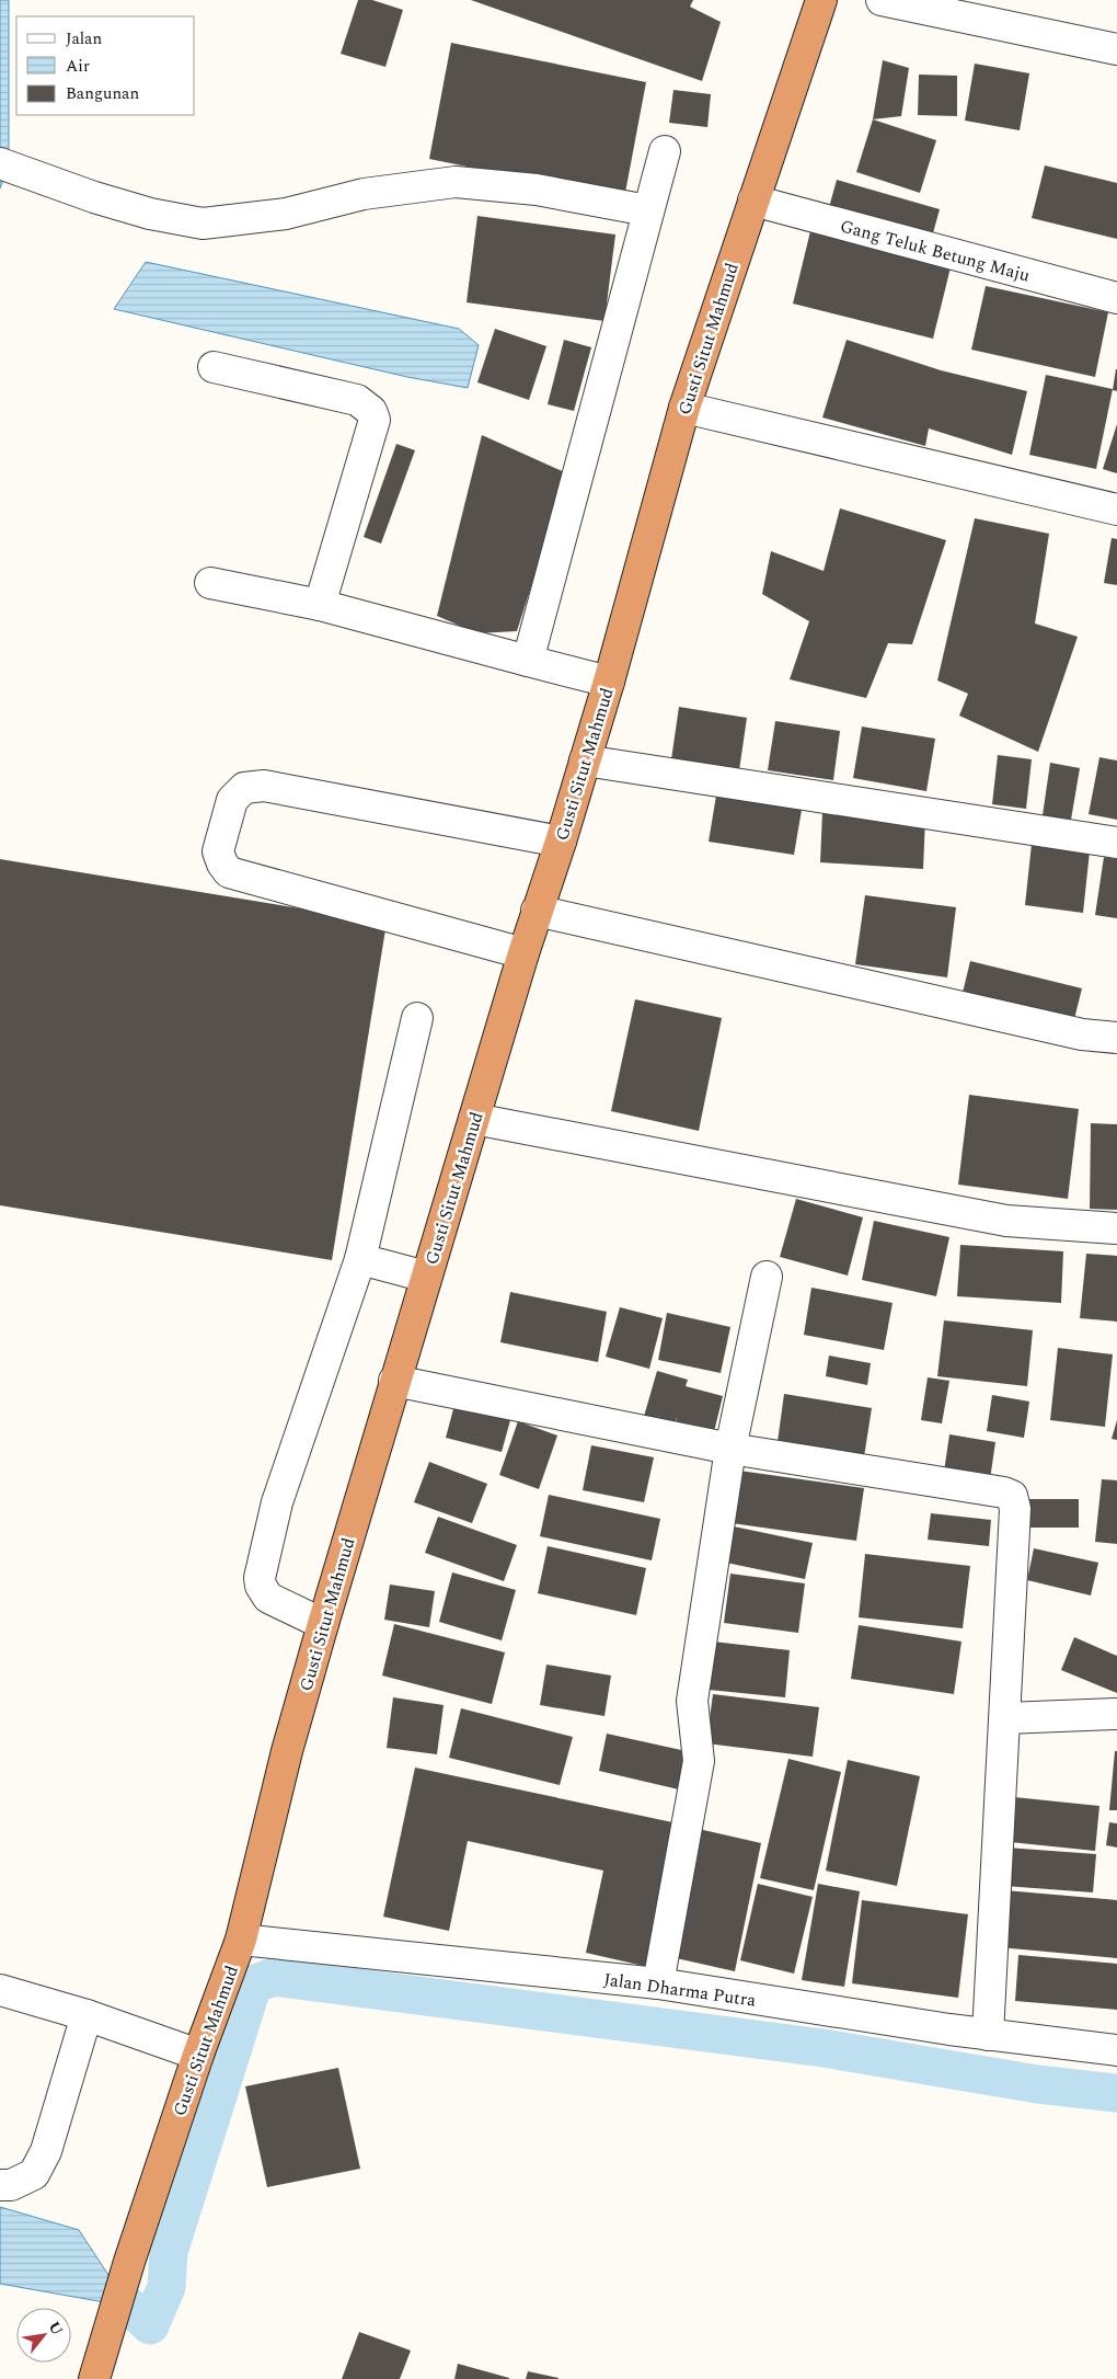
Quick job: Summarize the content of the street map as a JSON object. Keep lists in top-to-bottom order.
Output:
{
  "streets": {
    "highway": ["Gusti Situt Mahmud"],
    "street": ["Gang Teluk Betung Maju", "Jalan Dharma Putra"]
  },
  "crossings": [
    ["Gang Teluk Betung Maju", "Gusti Situt Mahmud"],
    ["Gusti Situt Mahmud", "Jalan Dharma Putra"]
  ],
  "legend": ["Jalan", "Air", "Bangunan"],
  "north": "top right"
}
